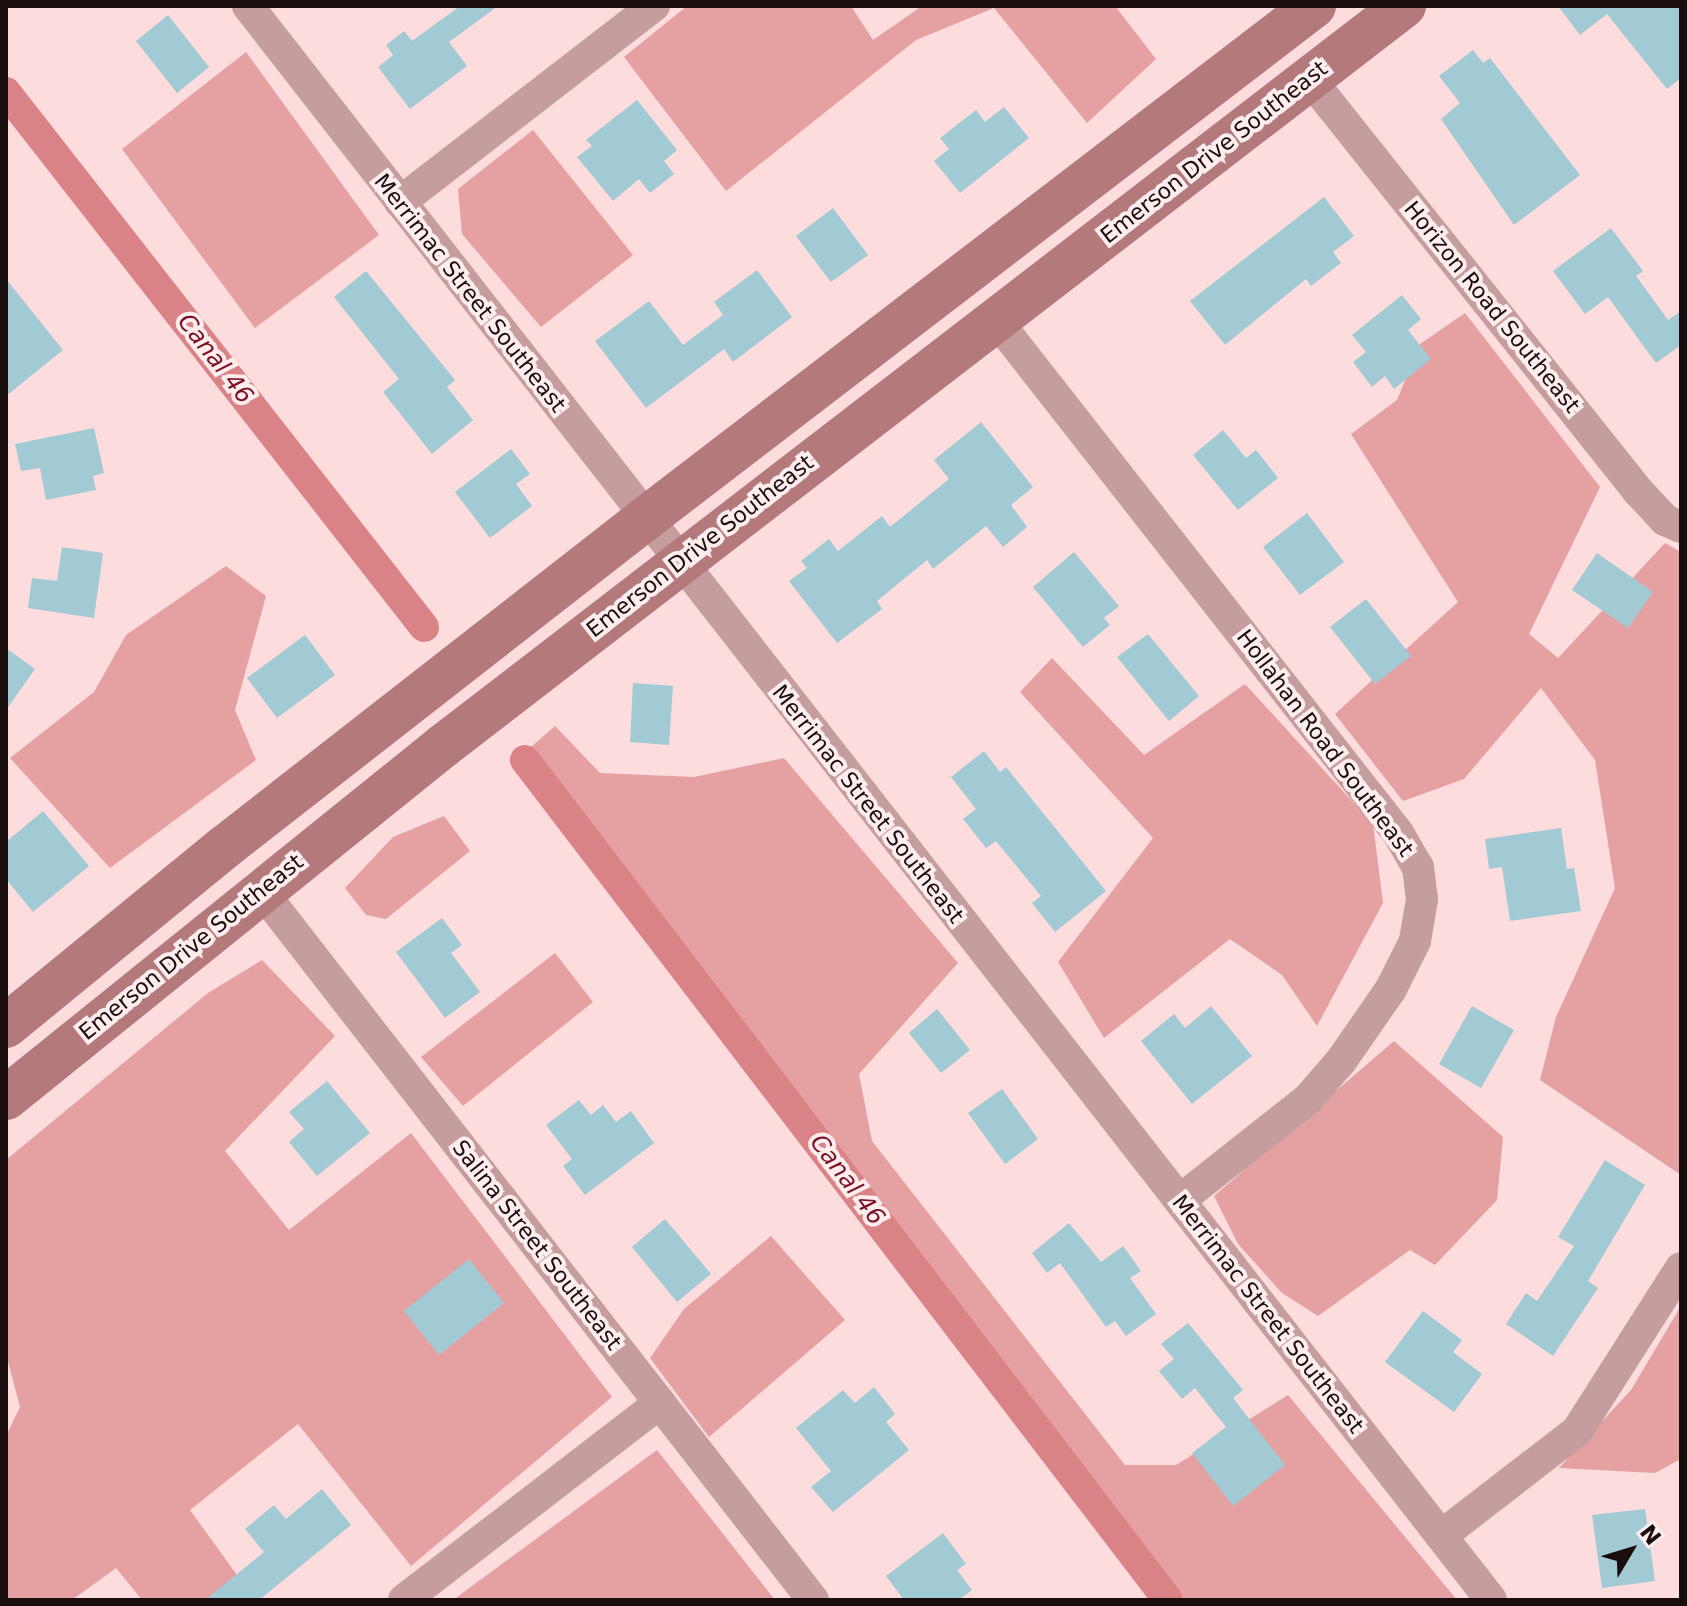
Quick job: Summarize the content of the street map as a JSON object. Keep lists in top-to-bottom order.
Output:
{
  "streets": {
    "street": [
      "Emerson Drive Southeast",
      "Merrimac Street Southeast",
      "Horizon Road Southeast",
      "Hollahan Road Southeast",
      "Salina Street Southeast"
    ]
  },
  "crossings": [
    ["Emerson Drive Southeast", "Merrimac Street Southeast"],
    ["Emerson Drive Southeast", "Horizon Road Southeast"],
    ["Emerson Drive Southeast", "Hollahan Road Southeast"],
    ["Emerson Drive Southeast", "Salina Street Southeast"],
    ["Merrimac Street Southeast", "Hollahan Road Southeast"]
  ],
  "water": ["Canal 46"],
  "north": "top right"
}
